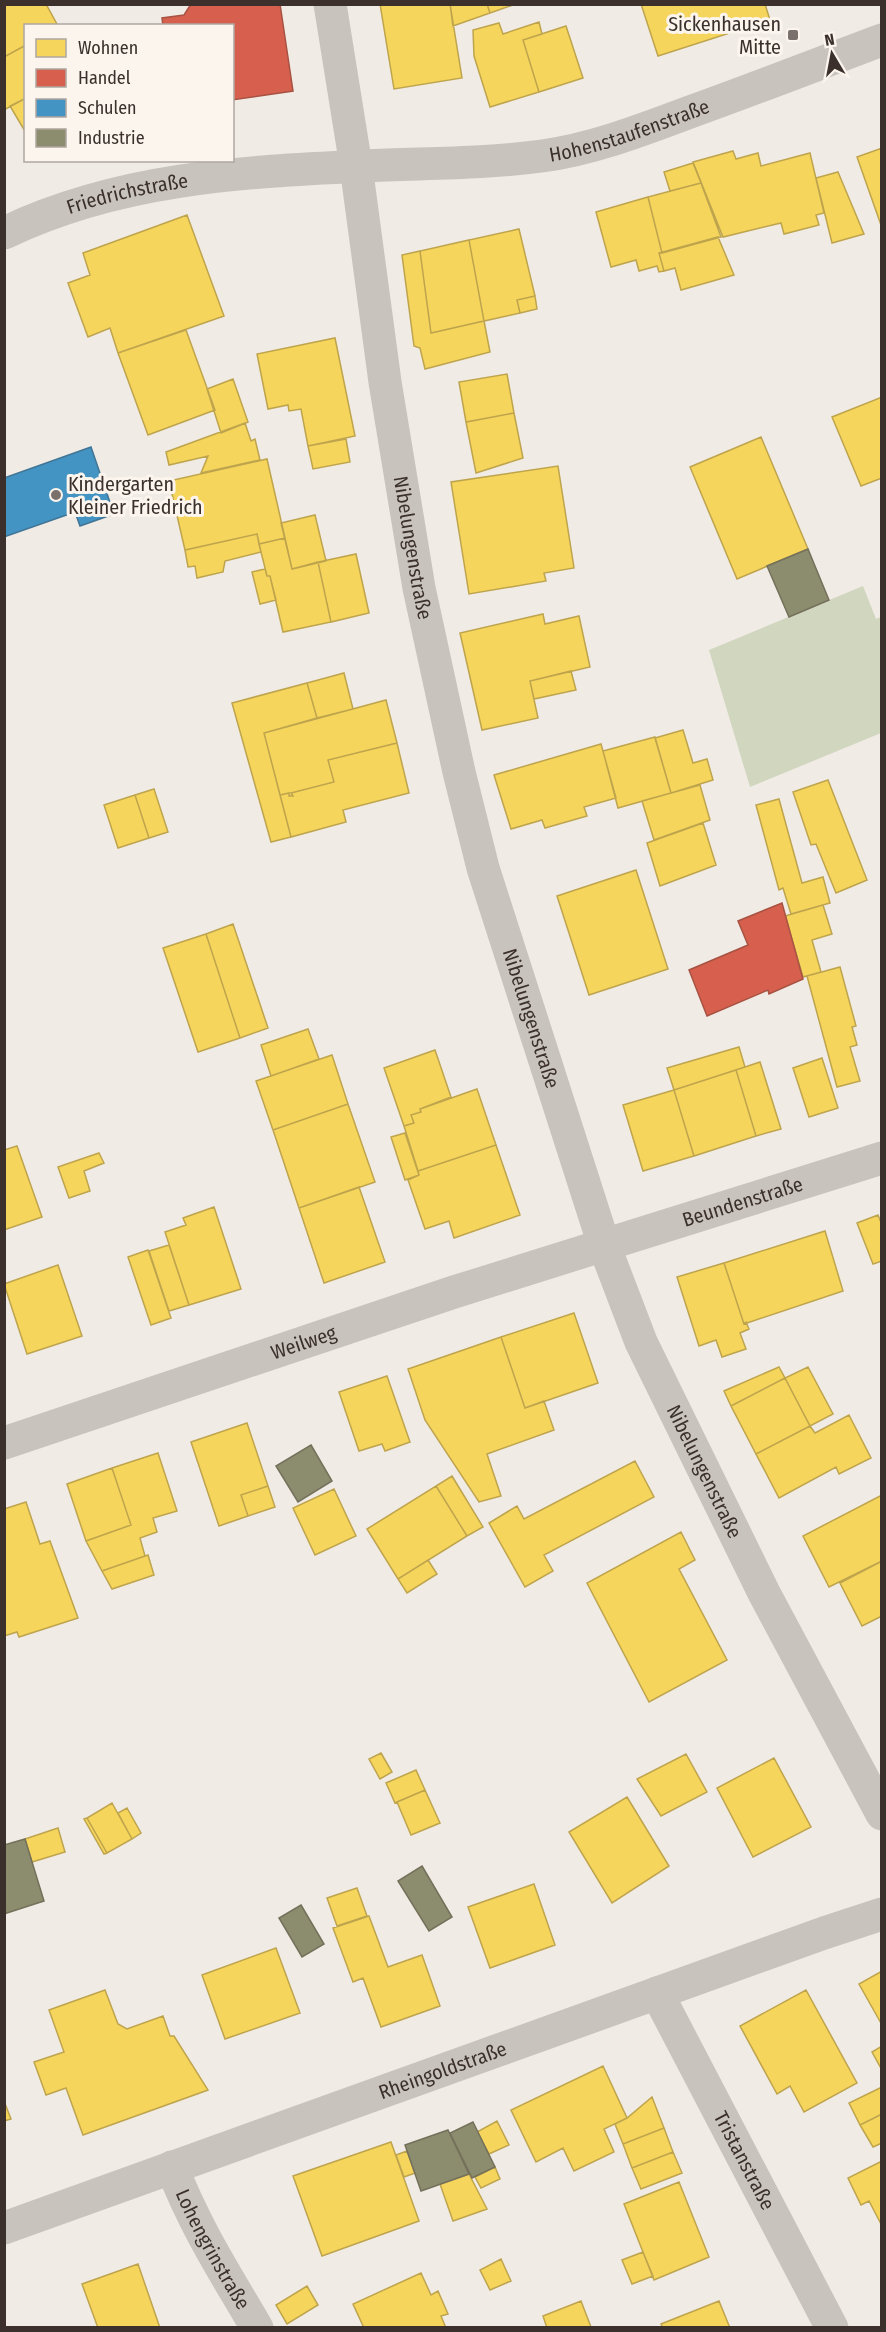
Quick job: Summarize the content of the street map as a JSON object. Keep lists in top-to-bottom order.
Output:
{
  "streets": {
    "street": [
      "Hohenstaufenstraße",
      "Friedrichstraße",
      "Nibelungenstraße",
      "Beundenstraße",
      "Weilweg",
      "Rheingoldstraße",
      "Tristanstraße",
      "Lohengrinstraße"
    ]
  },
  "crossings": [
    ["Hohenstaufenstraße", "Friedrichstraße"],
    ["Hohenstaufenstraße", "Nibelungenstraße"],
    ["Friedrichstraße", "Nibelungenstraße"],
    ["Nibelungenstraße", "Beundenstraße"],
    ["Nibelungenstraße", "Weilweg"],
    ["Beundenstraße", "Weilweg"],
    ["Rheingoldstraße", "Tristanstraße"],
    ["Rheingoldstraße", "Lohengrinstraße"]
  ],
  "places": {
    "transit": ["Sickenhausen Mitte"],
    "other": ["Kindergarten Kleiner Friedrich"]
  },
  "legend": [
    "Wohnen",
    "Handel",
    "Schulen",
    "Industrie"
  ],
  "north": "top"
}
